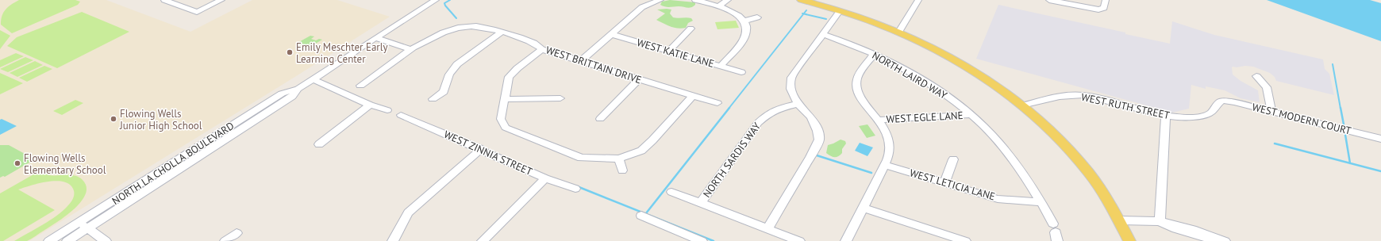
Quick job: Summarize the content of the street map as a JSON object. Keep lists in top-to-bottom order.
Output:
{
  "streets": {
    "street": [
      "WEST KATIE LANE",
      "WEST BRITTAIN DRIVE",
      "NORTH LAIRD WAY",
      "WEST RUTH STREET",
      "WEST EGLE LANE",
      "WEST MODERN COURT",
      "WEST ZINNIA STREET",
      "NORTH SARDIS WAY",
      "NORTH LA CHOLLA BOULEVARD",
      "WEST LETICIA LANE"
    ]
  },
  "crossings": [
    ["NORTH LAIRD WAY", "WEST EGLE LANE"],
    ["NORTH LAIRD WAY", "WEST LETICIA LANE"],
    ["WEST RUTH STREET", "WEST MODERN COURT"]
  ],
  "places": ["Emily Meschter Early Learning Center", "Flowing Wells Junior High School", "Flowing Wells Elementary School"]
}
